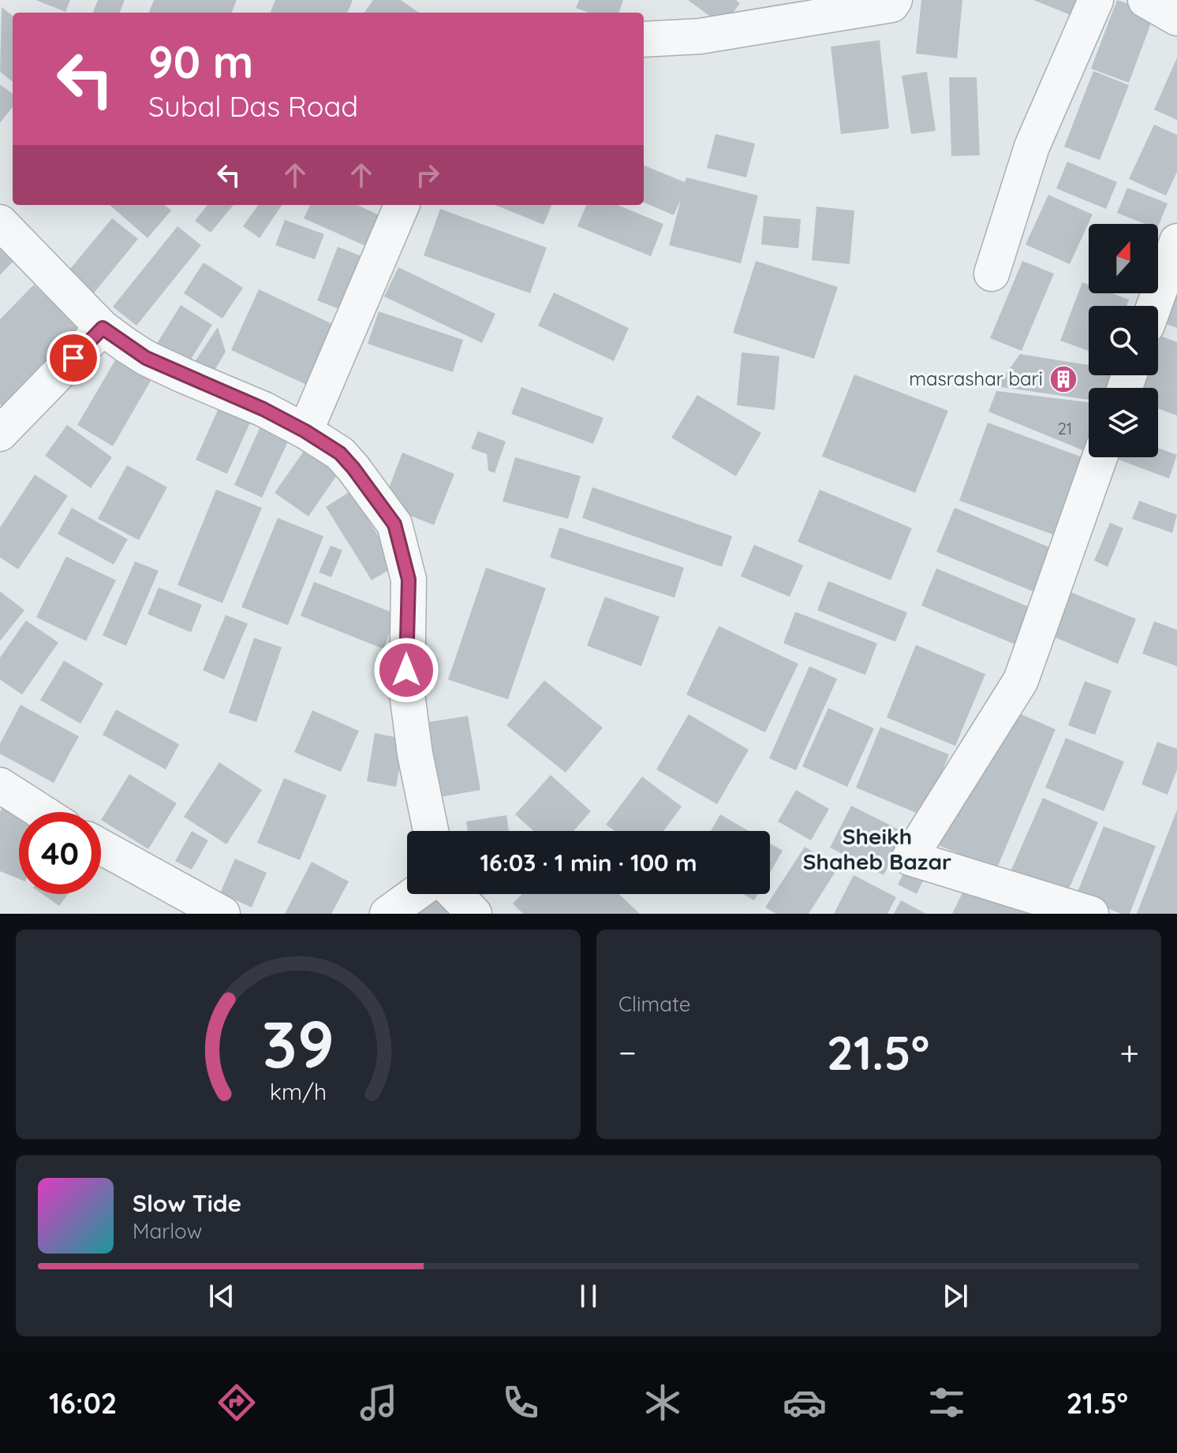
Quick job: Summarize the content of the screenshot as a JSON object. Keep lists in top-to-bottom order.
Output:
{
  "districts": ["Sheikh Shaheb Bazar"],
  "places": {
    "building": ["masrashar bari"]
  },
  "house_numbers": ["21"],
  "north": "top",
  "page": {
    "turn": ["90 m", "Subal Das Road"],
    "limit": "40",
    "trip": "16:03 · 1 min · 100 m",
    "tile": "Climate",
    "heat": ["−", "21.5°", "+"],
    "song": ["Slow Tide", "Marlow"],
    "tabs": ["16:02", "21.5°"],
    "gauge": ["39", "km/h"]
  }
}
